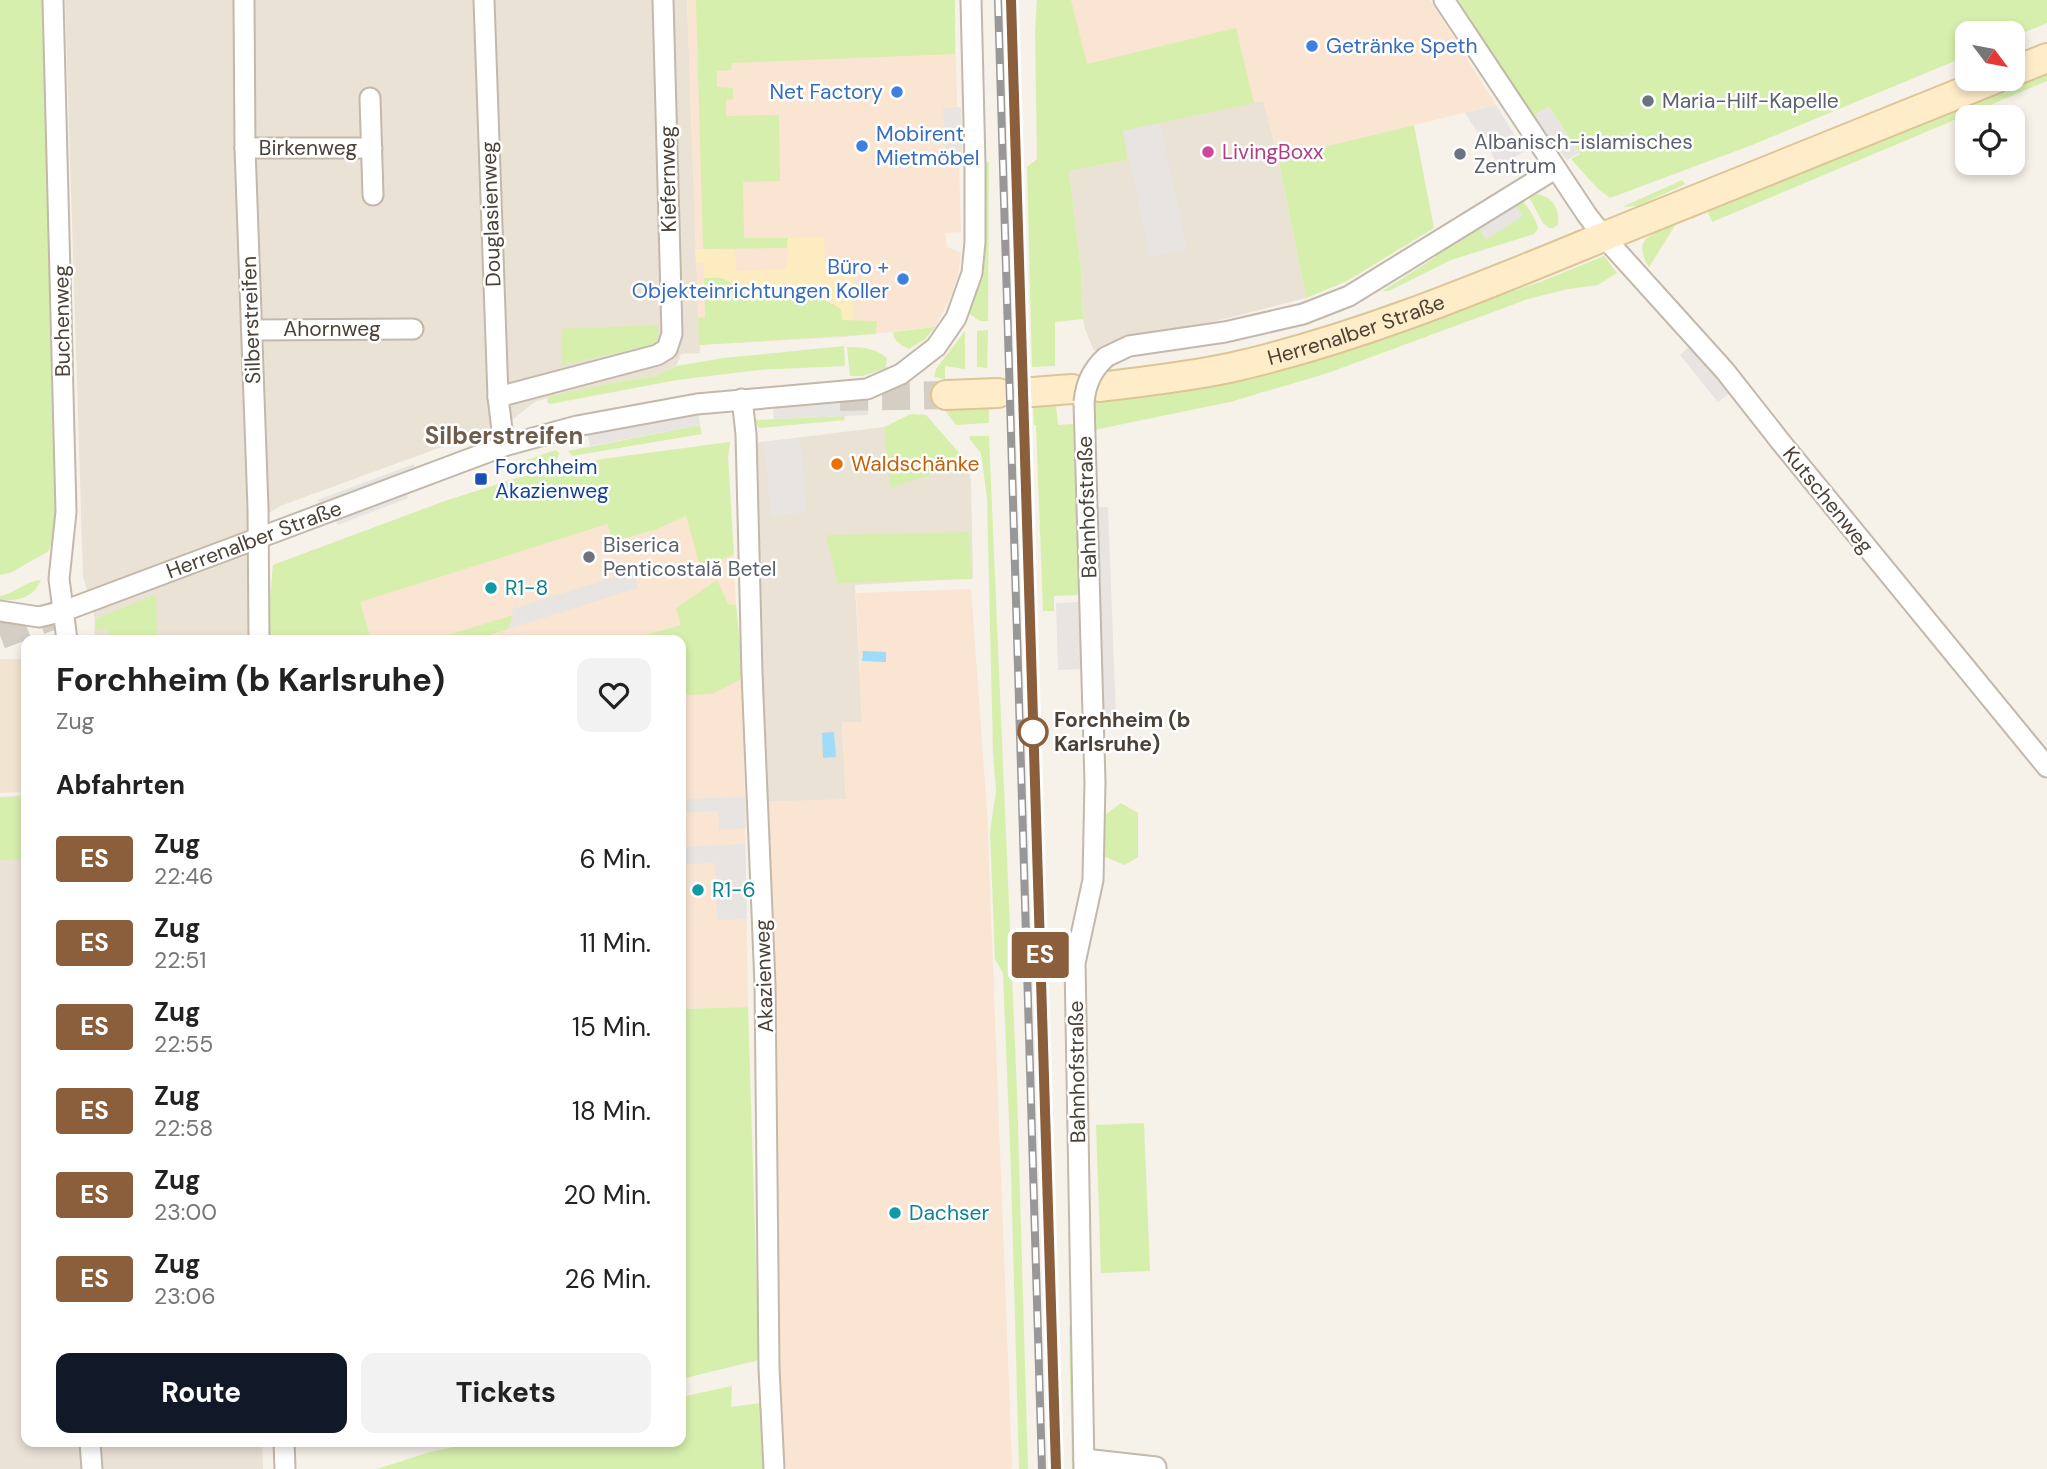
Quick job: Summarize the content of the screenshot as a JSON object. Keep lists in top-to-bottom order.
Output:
{
  "streets": {
    "main road": ["Herrenalber Straße"],
    "street": [
      "Birkenweg",
      "Kiefernweg",
      "Douglasienweg",
      "Silberstreifen",
      "Buchenweg",
      "Ahornweg",
      "Kutschenweg",
      "Bahnhofstraße",
      "Akazienweg"
    ]
  },
  "crossings": [
    ["Birkenweg", "Silberstreifen"],
    ["Kiefernweg", "Douglasienweg"],
    ["Douglasienweg", "Herrenalber Straße"],
    ["Silberstreifen", "Herrenalber Straße"],
    ["Silberstreifen", "Ahornweg"],
    ["Buchenweg", "Herrenalber Straße"],
    ["Herrenalber Straße", "Kutschenweg"],
    ["Herrenalber Straße", "Bahnhofstraße"],
    ["Herrenalber Straße", "Akazienweg"]
  ],
  "districts": ["Silberstreifen"],
  "places": {
    "other": [
      "Getränke Speth",
      "Net Factory",
      "Maria-Hilf-Kapelle",
      "Mobirent Mietmöbel",
      "LivingBoxx",
      "Albanisch-islamisches Zentrum",
      "Büro + Objekteinrichtungen Koller",
      "Waldschänke",
      "Biserica Penticostală Betel",
      "R1-8",
      "Forchheim (b Karlsruhe)",
      "R1-6",
      "Dachser"
    ],
    "transit": ["Forchheim Akazienweg"]
  },
  "north": "bottom right",
  "page": {
    "on_map": "ES",
    "heading": [
      ["Forchheim (b Karlsruhe)", "Zug"],
      "Abfahrten"
    ],
    "list": [
      {
        "mark": "ES",
        "name": "Zug",
        "note": "22:46",
        "value": "6 Min."
      },
      {
        "mark": "ES",
        "name": "Zug",
        "note": "22:51",
        "value": "11 Min."
      },
      {
        "mark": "ES",
        "name": "Zug",
        "note": "22:55",
        "value": "15 Min."
      },
      {
        "mark": "ES",
        "name": "Zug",
        "note": "22:58",
        "value": "18 Min."
      },
      {
        "mark": "ES",
        "name": "Zug",
        "note": "23:00",
        "value": "20 Min."
      },
      {
        "mark": "ES",
        "name": "Zug",
        "note": "23:06",
        "value": "26 Min."
      }
    ],
    "buttons": ["Route", "Tickets"]
  }
}
